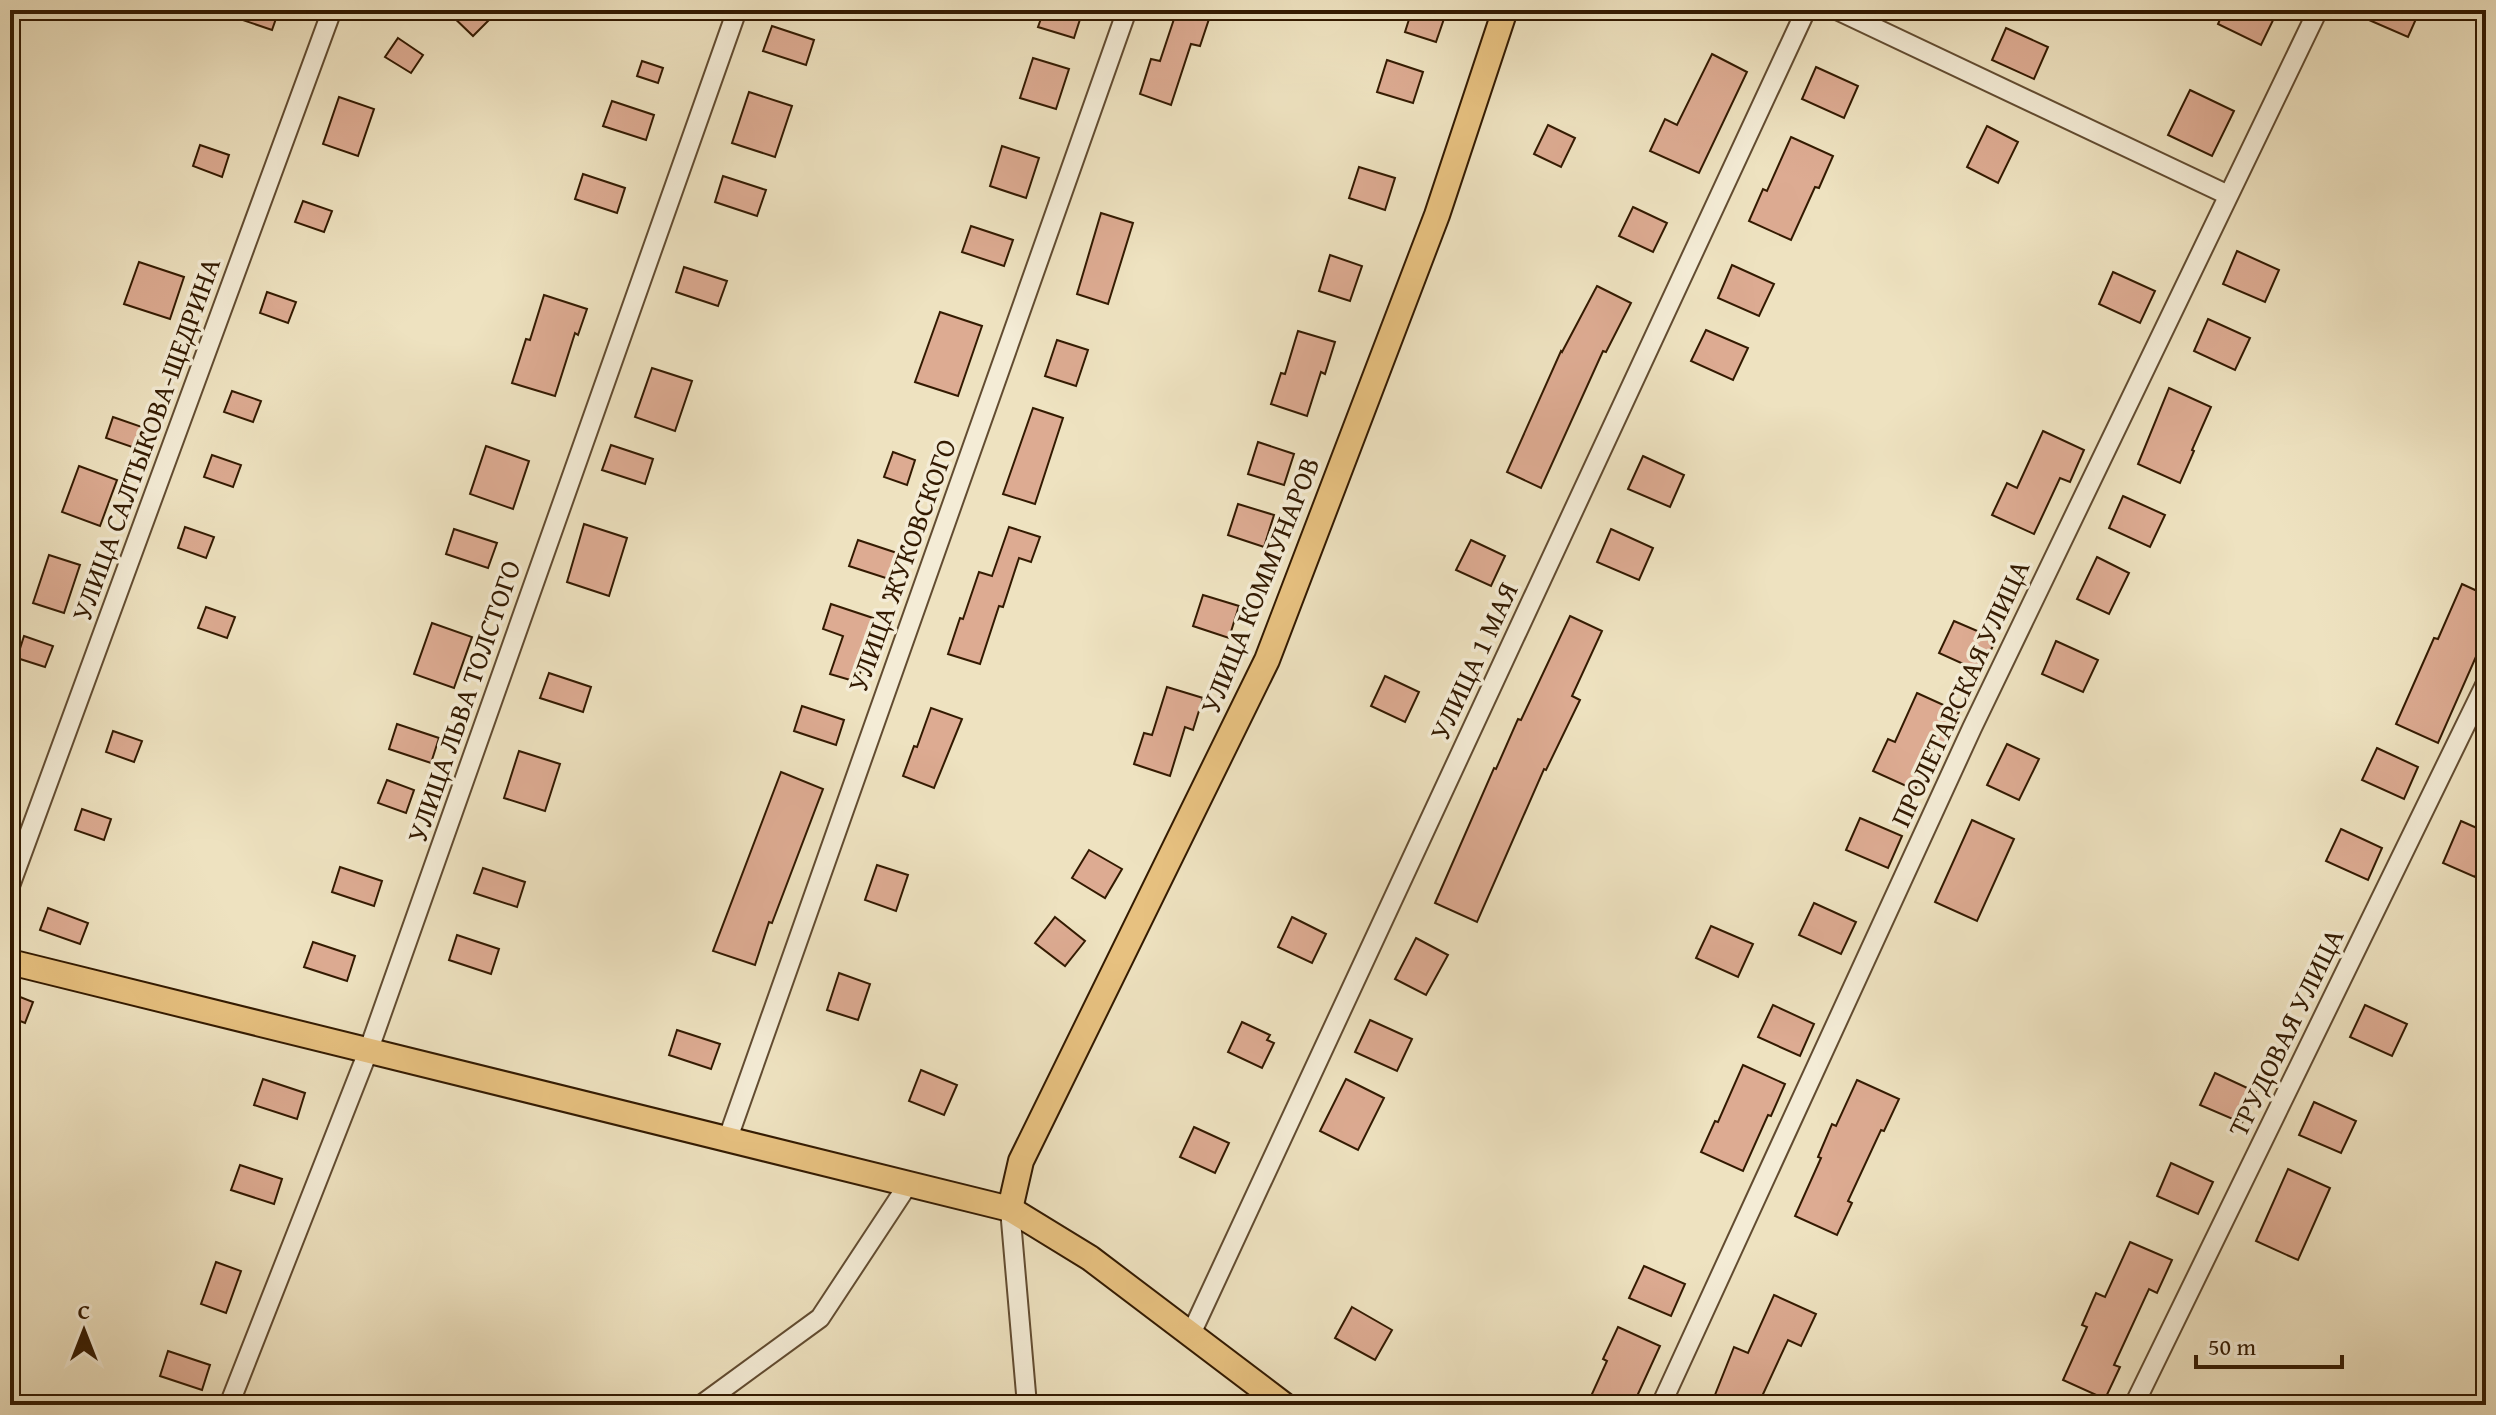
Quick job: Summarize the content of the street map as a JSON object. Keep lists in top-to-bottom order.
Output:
{
  "streets": {
    "main road": ["УЛИЦА КОММУНАРОВ"],
    "street": [
      "УЛИЦА САЛТЫКОВА-ЩЕДРИНА",
      "УЛИЦА ЖУКОВСКОГО",
      "УЛИЦА 1 МАЯ",
      "ПРОЛЕТАРСКАЯ УЛИЦА",
      "УЛИЦА ЛЬВА ТОЛСТОГО",
      "ТРУДОВАЯ УЛИЦА"
    ]
  },
  "scale_bar": "50 m",
  "north": "top"
}
